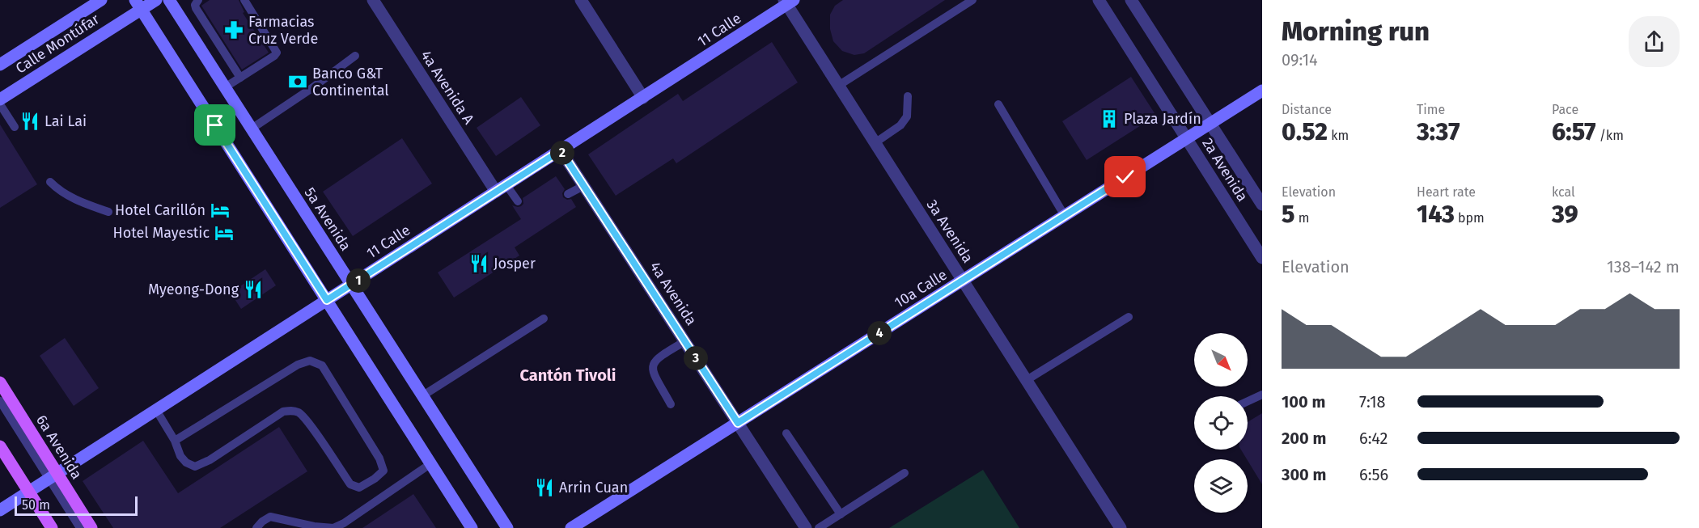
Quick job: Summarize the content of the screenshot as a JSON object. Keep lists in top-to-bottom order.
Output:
{
  "streets": {
    "main road": ["6a Avenida"],
    "street": [
      "11 Calle",
      "Calle Montúfar",
      "4a Avenida A",
      "2a Avenida",
      "5a Avenida",
      "3a Avenida",
      "10a Calle",
      "4a Avenida"
    ]
  },
  "crossings": [
    ["11 Calle", "4a Avenida A"],
    ["11 Calle", "5a Avenida"],
    ["11 Calle", "3a Avenida"],
    ["11 Calle", "4a Avenida"],
    ["11 Calle", "6a Avenida"],
    ["2a Avenida", "10a Calle"],
    ["3a Avenida", "10a Calle"],
    ["10a Calle", "4a Avenida"]
  ],
  "districts": ["Cantón Tivoli"],
  "places": {
    "pharmacy": ["Farmacias Cruz Verde"],
    "bank": ["Banco G&T Continental"],
    "building": ["Plaza Jardín"],
    "restaurant": [
      "Lai Lai",
      "Josper",
      "Myeong-Dong",
      "Arrin Cuan"
    ],
    "hotel": ["Hotel Carillón", "Hotel Mayestic"]
  },
  "scale_bar": "50 m",
  "north": "bottom right",
  "page": {
    "heading": ["Morning run", "09:14"],
    "stats": [
      ["Distance", "0.52 km"],
      ["Time", "3:37"],
      ["Pace", "6:57 /km"],
      ["Elevation", "5 m"],
      ["Heart rate", "143 bpm"],
      ["kcal", "39"]
    ],
    "pins": [
      "2",
      "1",
      "4",
      "3"
    ],
    "chart": ["Elevation", "138–142 m"],
    "list": [
      {
        "name": "100 m",
        "note": "7:18"
      },
      {
        "name": "200 m",
        "note": "6:42"
      },
      {
        "name": "300 m",
        "note": "6:56"
      }
    ],
    "scale": "50 m"
  }
}
